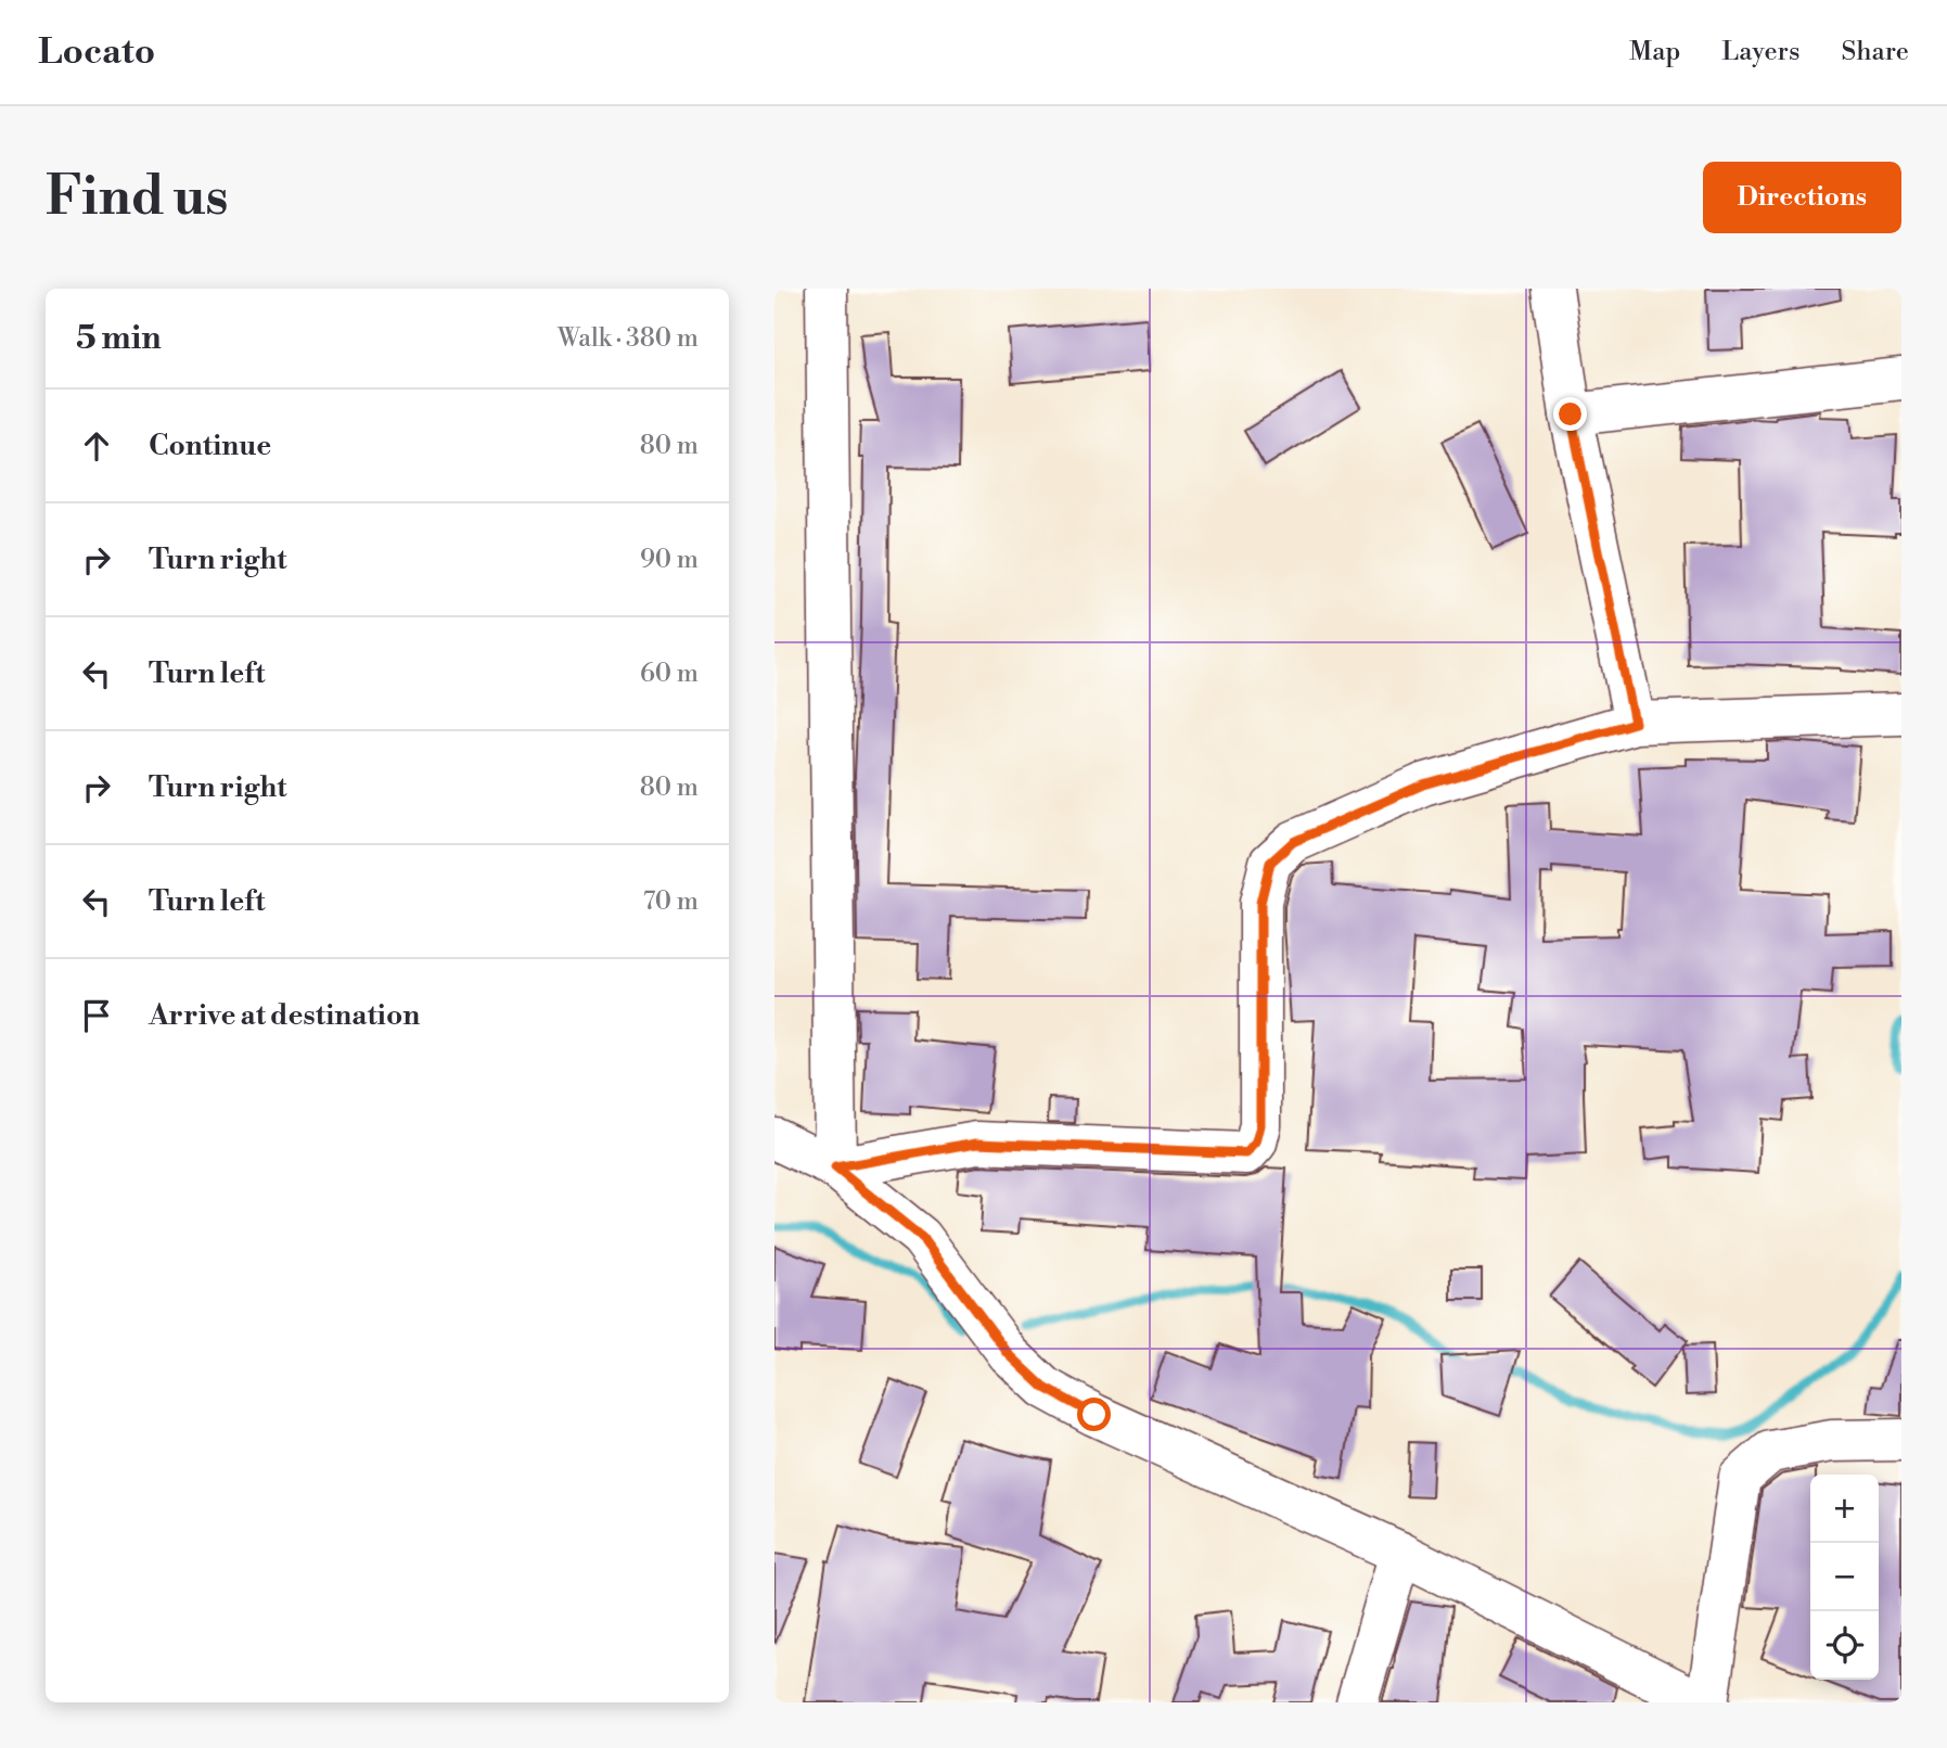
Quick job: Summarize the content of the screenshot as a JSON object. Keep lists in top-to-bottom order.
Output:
{
  "page": {
    "header": "Locato",
    "nav": ["Map", "Layers", "Share"],
    "buttons": "Directions",
    "title": "Find us",
    "heading": ["5 min", "Walk · 380 m"],
    "list": [
      ["Continue", "80 m"],
      ["Turn right", "90 m"],
      ["Turn left", "60 m"],
      ["Turn right", "80 m"],
      ["Turn left", "70 m"],
      "Arrive at destination"
    ],
    "map_buttons": ["+", "−"]
  }
}
